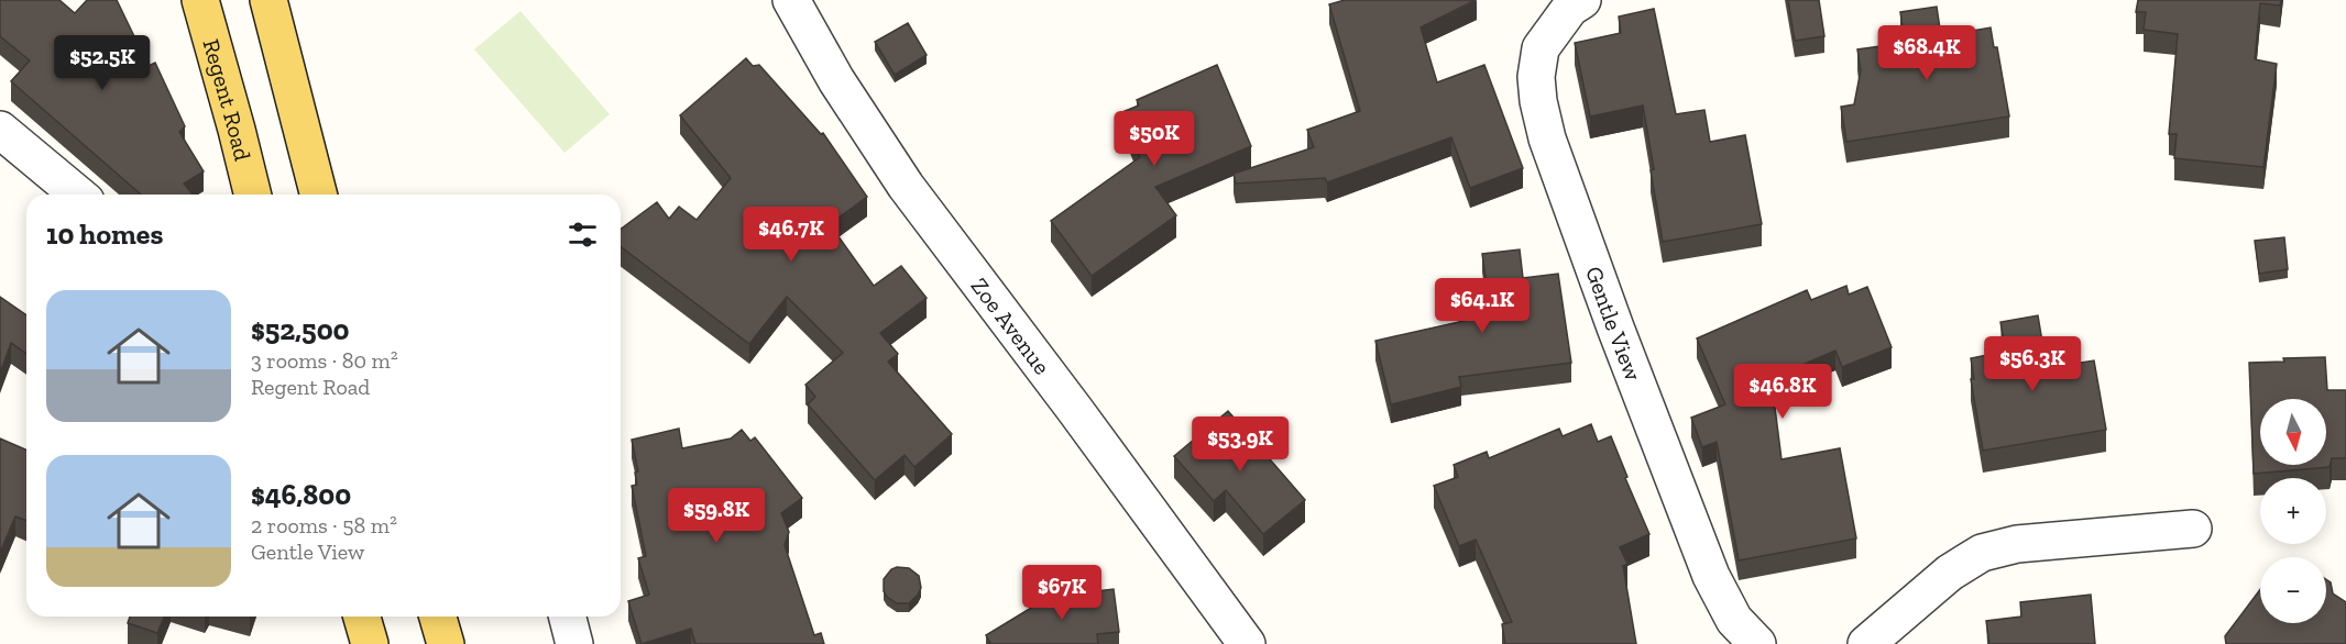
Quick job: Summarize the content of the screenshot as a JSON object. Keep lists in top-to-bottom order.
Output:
{
  "streets": {
    "main road": ["Regent Road"],
    "street": ["Gentle View", "Zoe Avenue"]
  },
  "north": "bottom",
  "page": {
    "price": [
      "$68.4K",
      "$52.5K",
      "$50K",
      "$46.7K",
      "$64.1K",
      "$56.3K",
      "$46.8K",
      "$53.9K",
      "$59.8K",
      "$67K"
    ],
    "heading": "10 homes",
    "list": [
      {
        "name": "$52,500",
        "note": "3 rooms · 80 m² · Regent Road"
      },
      {
        "name": "$46,800",
        "note": "2 rooms · 58 m² · Gentle View"
      }
    ],
    "map_buttons": ["+", "−"]
  }
}
